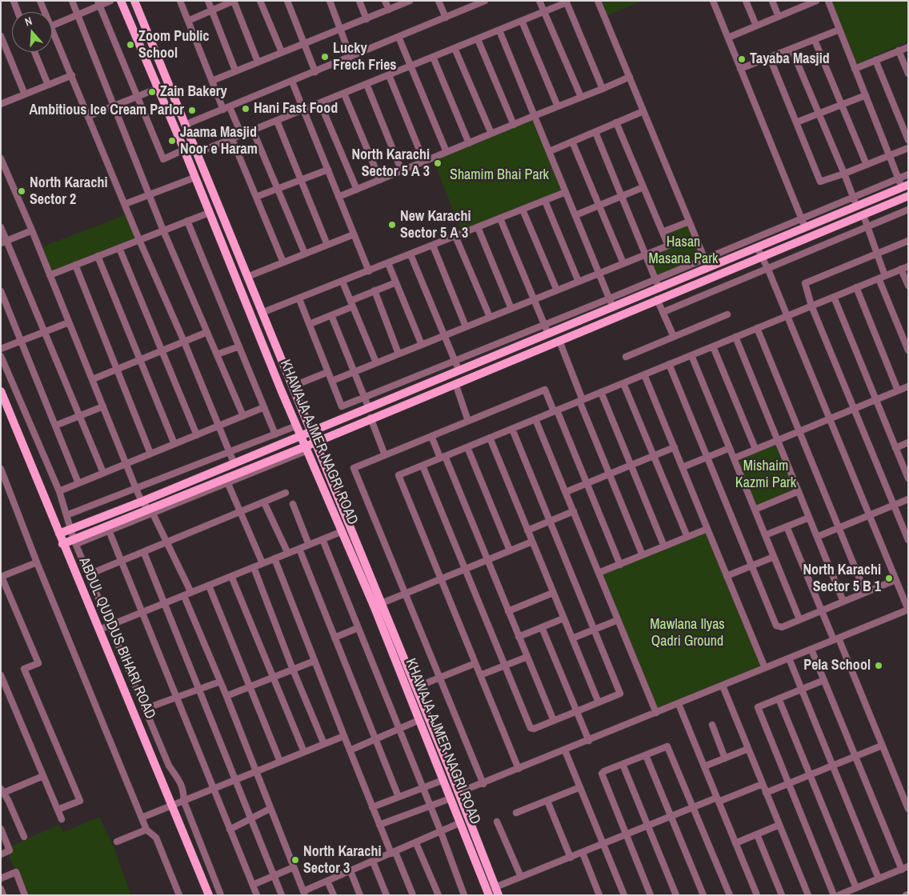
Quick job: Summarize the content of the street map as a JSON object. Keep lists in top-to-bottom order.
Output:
{
  "streets": {
    "main road": ["KHAWAJA AJMER NAGRI ROAD", "ABDUL QUDDUS BIHARI ROAD"]
  },
  "parks": [
    "Shamim Bhai Park",
    "Hasan Masana Park",
    "Mishaim Kazmi Park",
    "Mawlana Ilyas Qadri Ground"
  ],
  "places": [
    "Zoom Public School",
    "Lucky Frech Fries",
    "Tayaba Masjid",
    "Zain Bakery",
    "Hani Fast Food",
    "Ambitious Ice Cream Parlor",
    "Jaama Masjid Noor e Haram",
    "North Karachi Sector 5 A 3",
    "North Karachi Sector 2",
    "New Karachi Sector 5 A 3",
    "North Karachi Sector 5 B 1",
    "Pela School",
    "North Karachi Sector 3"
  ],
  "north": "top"
}
